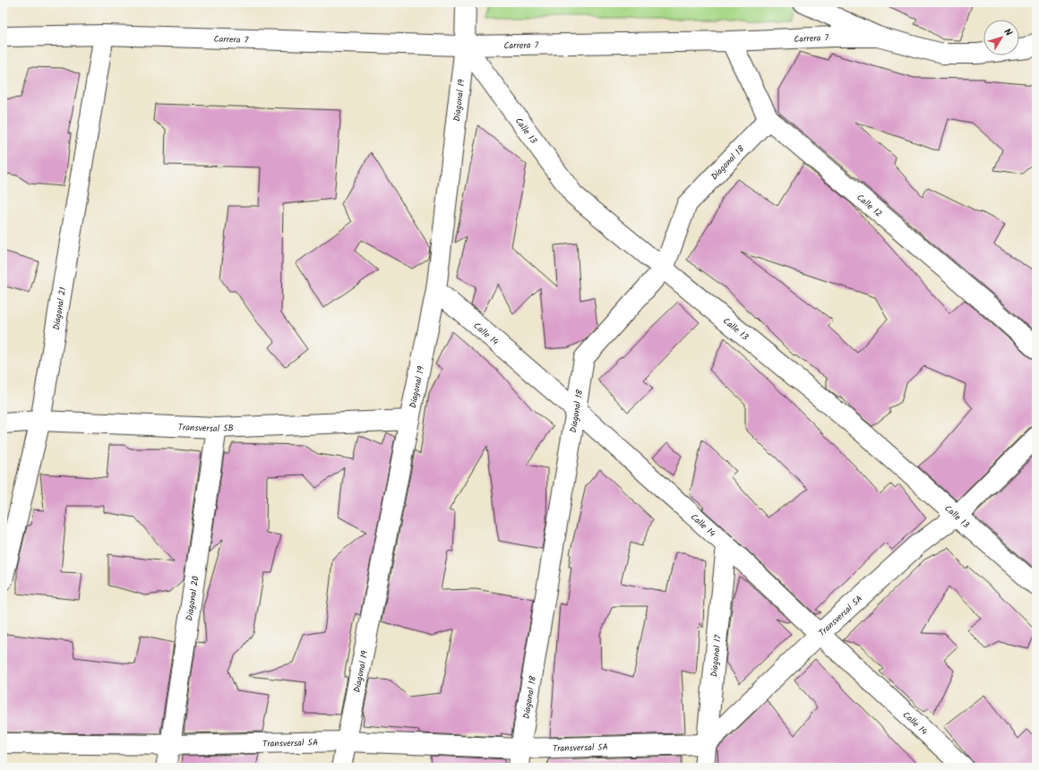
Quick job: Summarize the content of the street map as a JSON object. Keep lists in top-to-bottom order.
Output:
{
  "streets": {
    "street": [
      "Carrera 7",
      "Diagonal 19",
      "Calle 13",
      "Diagonal 18",
      "Calle 12",
      "Diagonal 21",
      "Calle 14",
      "Transversal 5B",
      "Diagonal 20",
      "Transversal 5A",
      "Diagonal 17"
    ]
  },
  "crossings": [
    ["Carrera 7", "Diagonal 19"],
    ["Carrera 7", "Calle 13"],
    ["Carrera 7", "Calle 12"],
    ["Carrera 7", "Diagonal 21"],
    ["Diagonal 19", "Calle 13"],
    ["Diagonal 19", "Calle 14"],
    ["Diagonal 19", "Transversal 5B"],
    ["Diagonal 19", "Transversal 5A"],
    ["Calle 13", "Diagonal 18"],
    ["Calle 13", "Transversal 5A"],
    ["Diagonal 18", "Calle 12"],
    ["Diagonal 18", "Calle 14"],
    ["Diagonal 18", "Transversal 5A"],
    ["Diagonal 21", "Transversal 5B"],
    ["Calle 14", "Transversal 5A"],
    ["Calle 14", "Diagonal 17"],
    ["Transversal 5B", "Diagonal 20"],
    ["Diagonal 20", "Transversal 5A"],
    ["Transversal 5A", "Diagonal 17"]
  ],
  "north": "top right"
}
